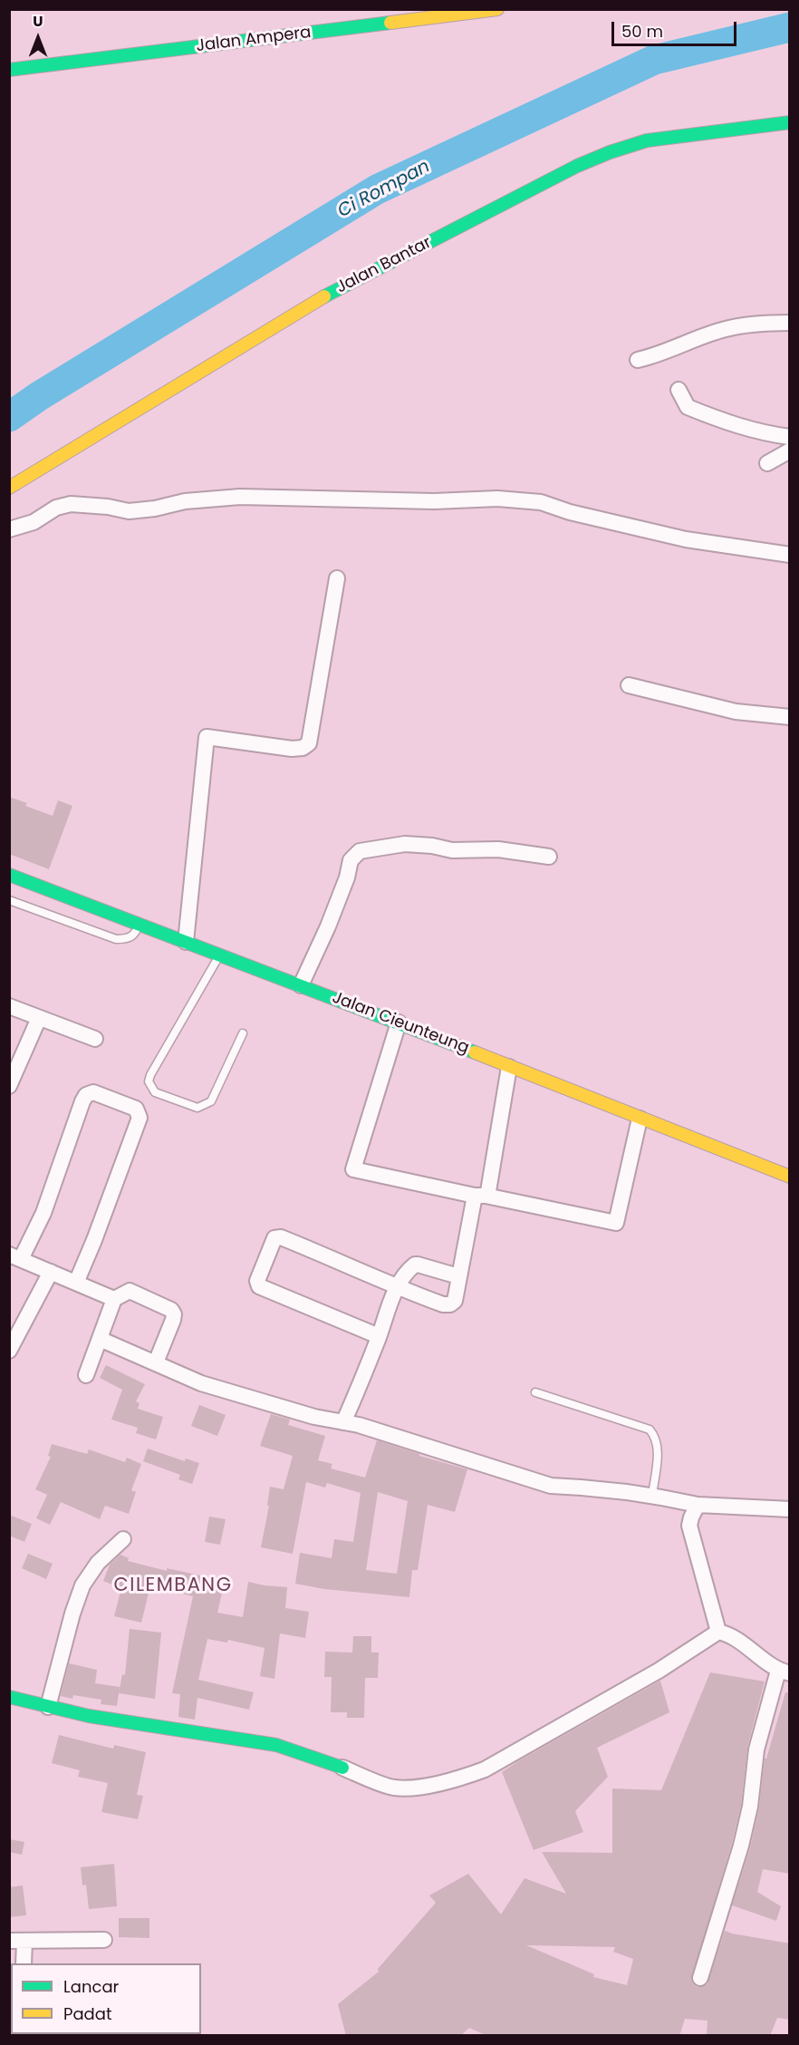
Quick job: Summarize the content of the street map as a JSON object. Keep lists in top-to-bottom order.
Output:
{
  "streets": {
    "street": ["Jalan Ampera", "Jalan Bantar", "Jalan Cieunteung"]
  },
  "districts": ["CILEMBANG"],
  "water": ["Ci Rompan"],
  "legend": ["Lancar", "Padat"],
  "scale_bar": "50 m",
  "north": "top"
}
